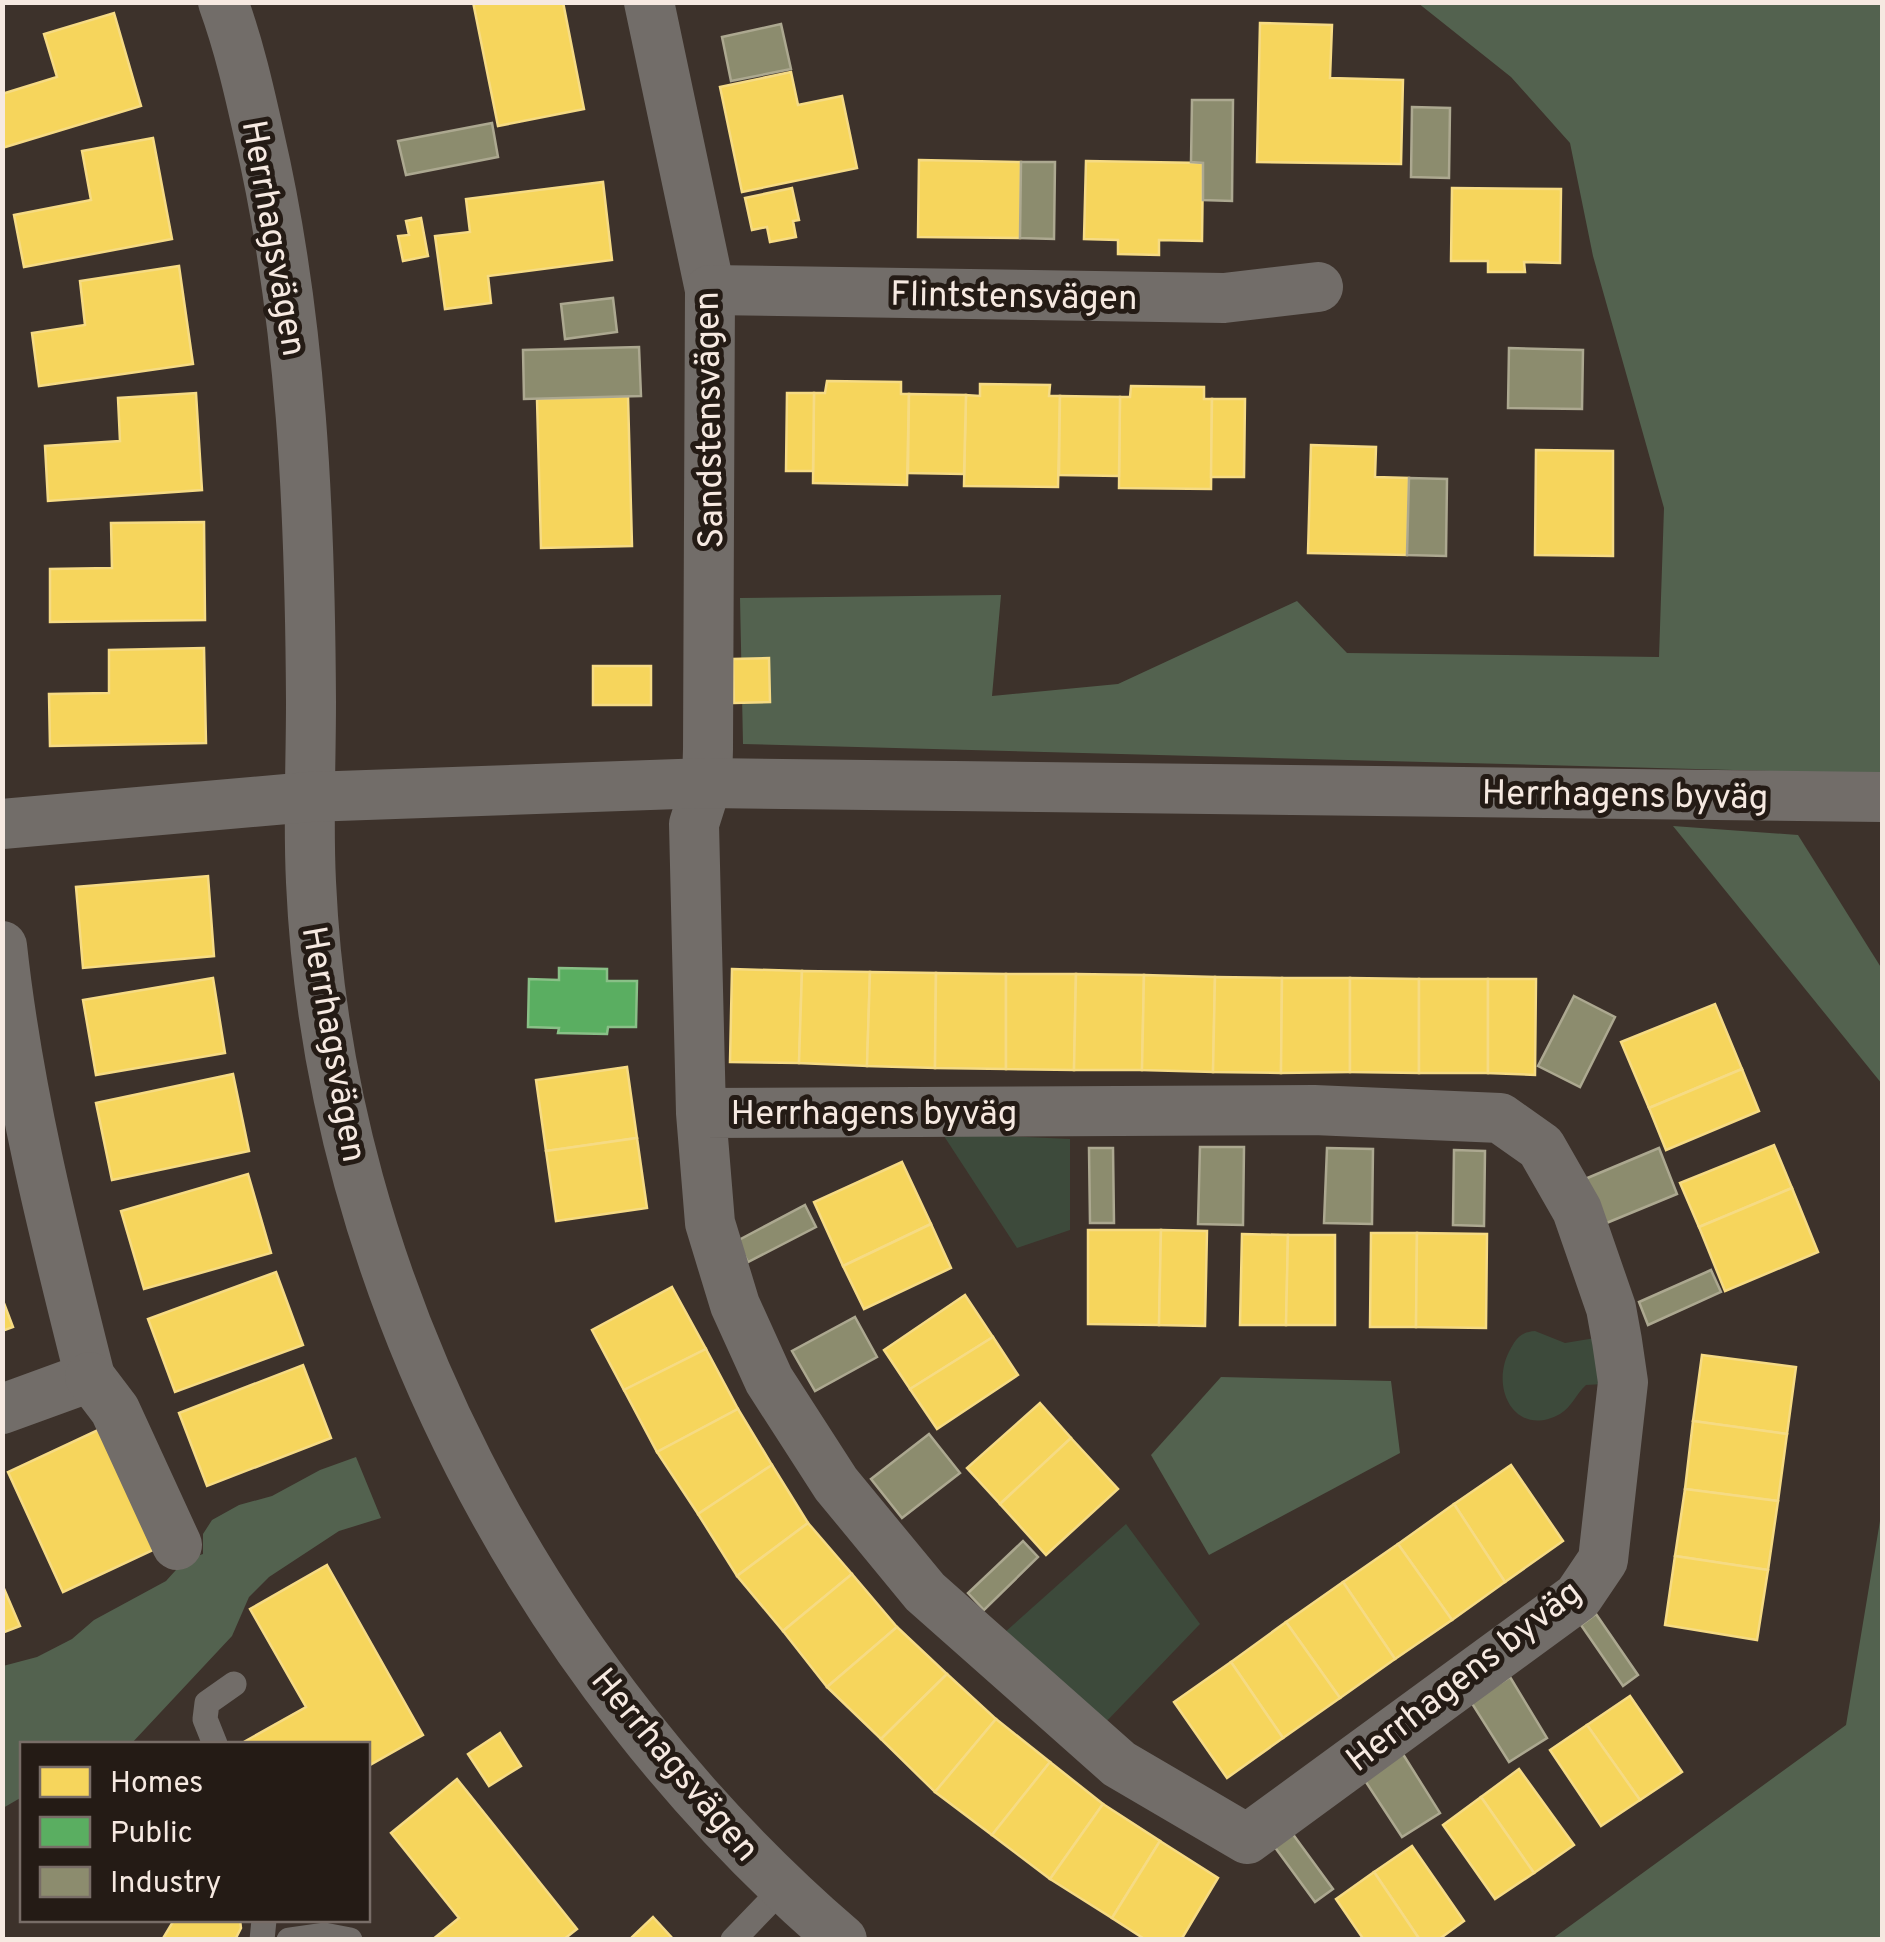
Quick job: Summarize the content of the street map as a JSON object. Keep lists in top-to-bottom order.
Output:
{
  "streets": {
    "street": [
      "Herrhagsvägen",
      "Flintstensvägen",
      "Sandstensvägen",
      "Herrhagens byväg"
    ]
  },
  "crossings": [
    ["Herrhagsvägen", "Herrhagens byväg"],
    ["Flintstensvägen", "Sandstensvägen"],
    ["Sandstensvägen", "Herrhagens byväg"]
  ],
  "legend": ["Homes", "Public", "Industry"]
}
